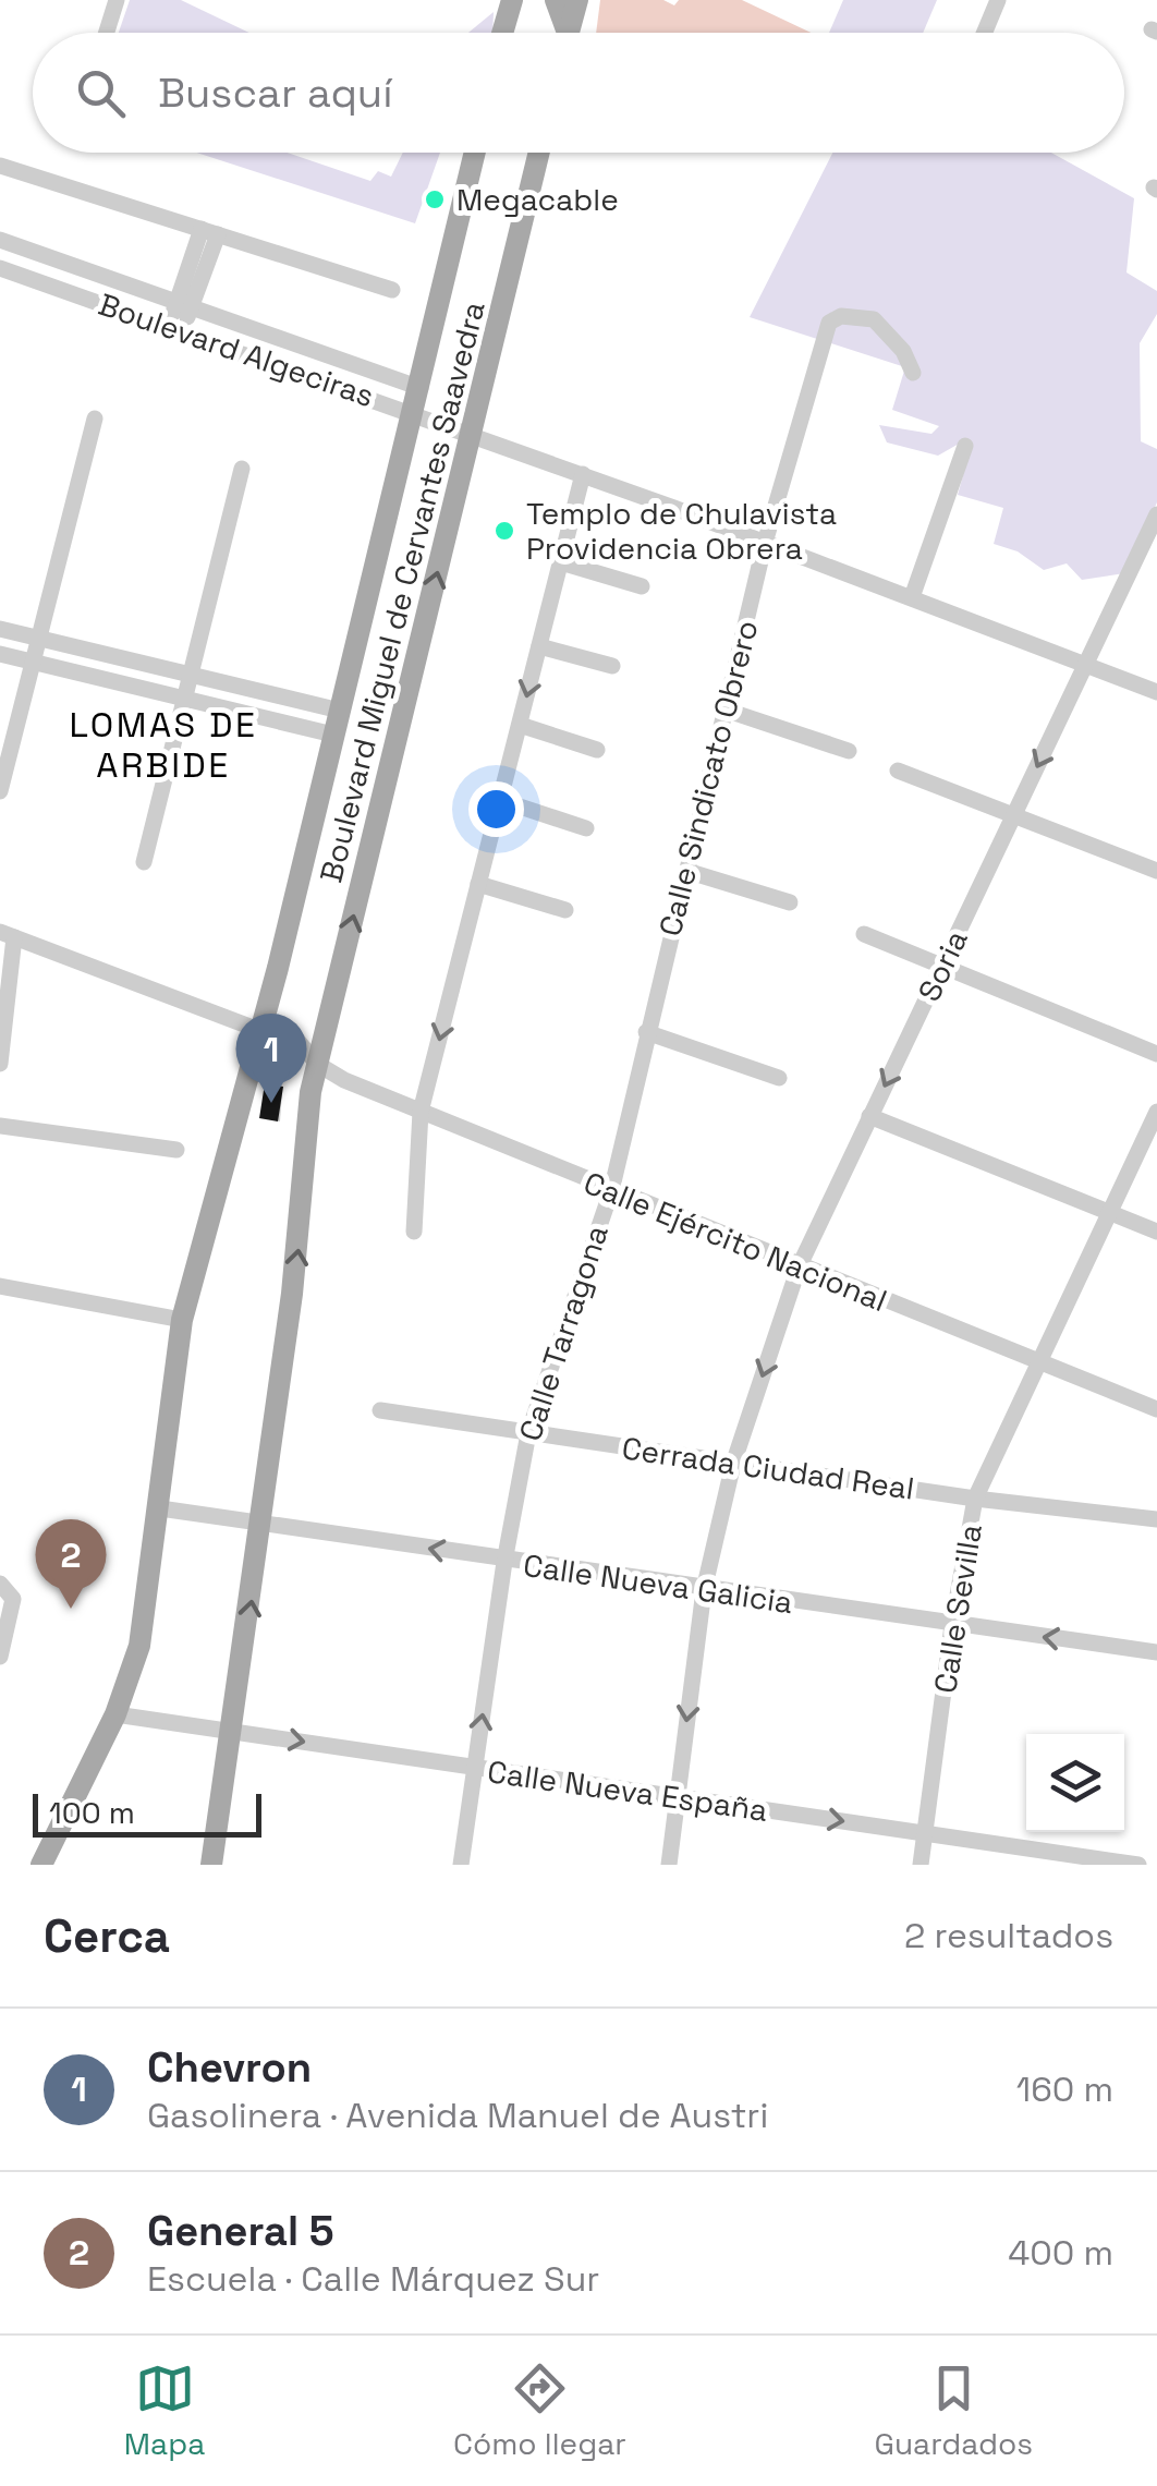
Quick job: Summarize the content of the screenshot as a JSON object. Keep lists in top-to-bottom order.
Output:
{
  "streets": {
    "main road": ["Boulevard Miguel de Cervantes Saavedra"],
    "street": [
      "Boulevard Algeciras",
      "Calle Sindicato Obrero",
      "Soria",
      "Calle Ejército Nacional",
      "Calle Tarragona",
      "Cerrada Ciudad Real",
      "Calle Nueva Galicia",
      "Calle Sevilla",
      "Calle Nueva España"
    ]
  },
  "crossings": [
    ["Boulevard Algeciras", "Boulevard Miguel de Cervantes Saavedra"],
    ["Boulevard Algeciras", "Calle Sindicato Obrero"],
    ["Boulevard Algeciras", "Soria"],
    ["Boulevard Miguel de Cervantes Saavedra", "Calle Ejército Nacional"],
    ["Boulevard Miguel de Cervantes Saavedra", "Calle Nueva Galicia"],
    ["Boulevard Miguel de Cervantes Saavedra", "Calle Nueva España"],
    ["Calle Sindicato Obrero", "Calle Ejército Nacional"],
    ["Calle Sindicato Obrero", "Calle Tarragona"],
    ["Soria", "Calle Ejército Nacional"],
    ["Soria", "Cerrada Ciudad Real"],
    ["Soria", "Calle Nueva Galicia"],
    ["Soria", "Calle Nueva España"],
    ["Calle Ejército Nacional", "Calle Tarragona"],
    ["Calle Ejército Nacional", "Calle Sevilla"],
    ["Calle Tarragona", "Cerrada Ciudad Real"],
    ["Calle Tarragona", "Calle Nueva Galicia"],
    ["Calle Tarragona", "Calle Nueva España"],
    ["Cerrada Ciudad Real", "Calle Sevilla"],
    ["Calle Nueva Galicia", "Calle Sevilla"],
    ["Calle Sevilla", "Calle Nueva España"]
  ],
  "one_way": ["Soria", "Calle Nueva Galicia", "Calle Nueva España"],
  "districts": ["LOMAS DE ARBIDE"],
  "places": ["Megacable", "Templo de Chulavista Providencia Obrera"],
  "scale_bar": "100 m",
  "page": {
    "search": "Buscar aquí",
    "pins": ["1", "2"],
    "scale": "100 m",
    "heading": ["Cerca", "2 resultados"],
    "list": [
      {
        "mark": "1",
        "name": "Chevron",
        "note": "Gasolinera · Avenida Manuel de Austri",
        "value": "160 m"
      },
      {
        "mark": "2",
        "name": "General 5",
        "note": "Escuela · Calle Márquez Sur",
        "value": "400 m"
      }
    ],
    "nav": ["Mapa", "Cómo llegar", "Guardados"]
  }
}
